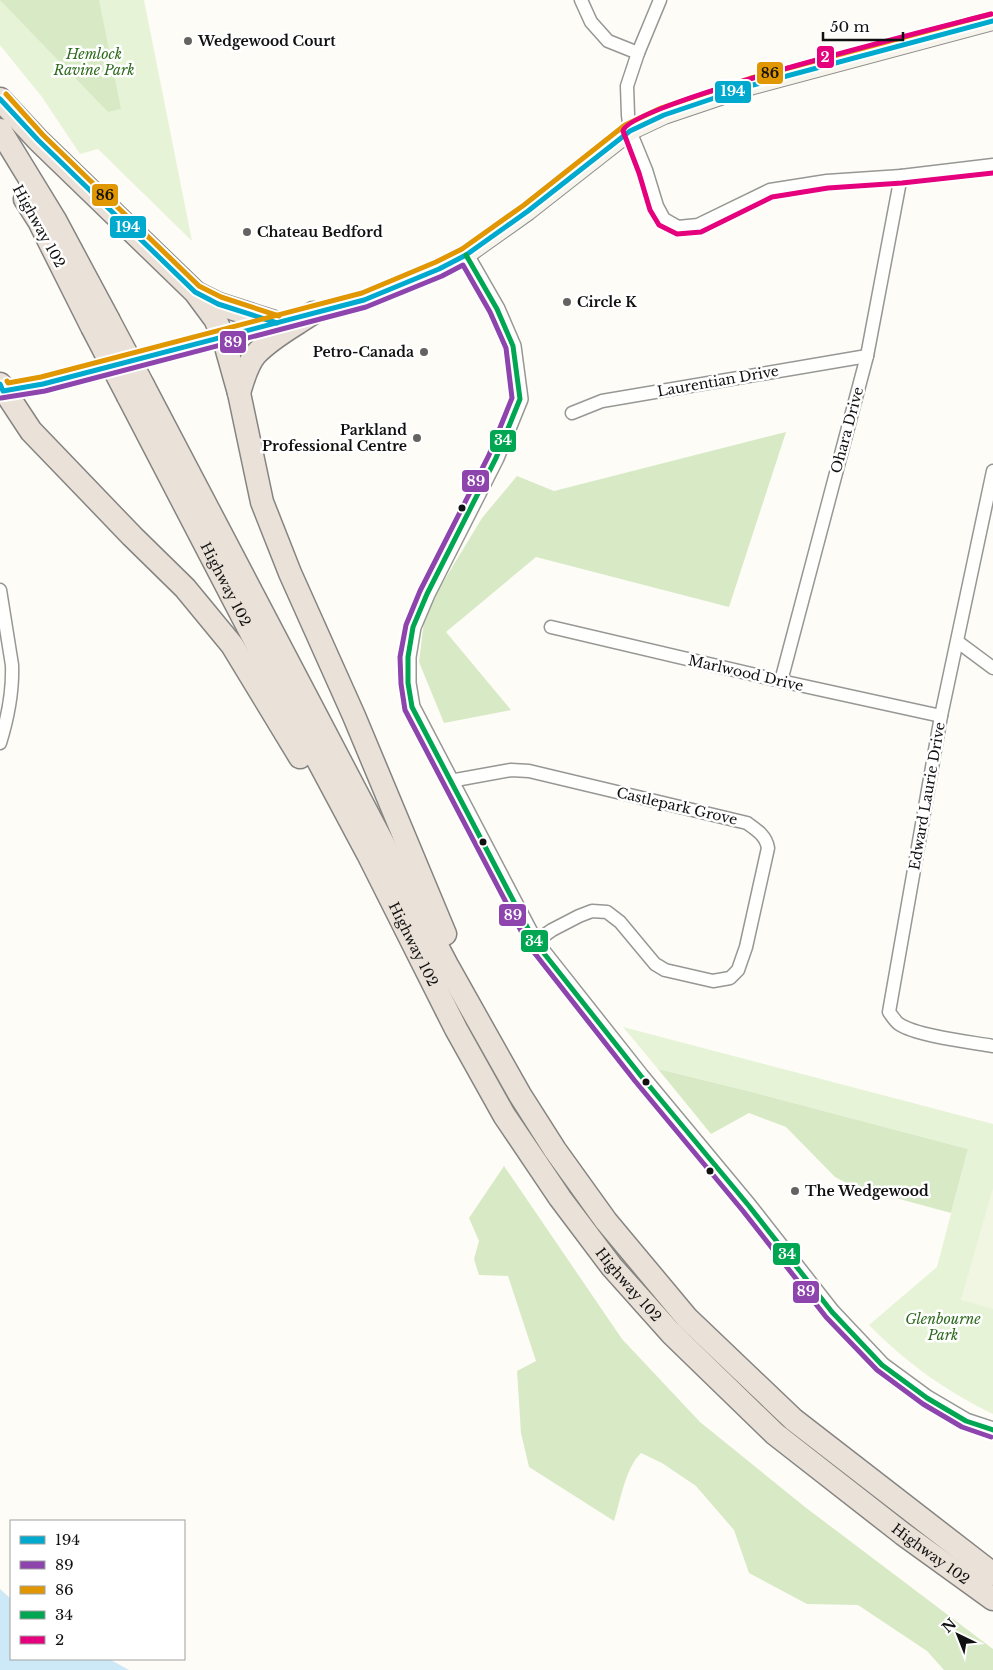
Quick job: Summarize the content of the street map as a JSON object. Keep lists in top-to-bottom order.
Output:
{
  "streets": {
    "highway": ["Highway 102"],
    "street": [
      "Laurentian Drive",
      "Ohara Drive",
      "Marlwood Drive",
      "Edward Laurie Drive",
      "Castlepark Grove"
    ]
  },
  "crossings": [
    ["Laurentian Drive", "Ohara Drive"],
    ["Ohara Drive", "Marlwood Drive"],
    ["Marlwood Drive", "Edward Laurie Drive"]
  ],
  "parks": ["Hemlock Ravine Park", "Glenbourne Park"],
  "places": [
    "Wedgewood Court",
    "Chateau Bedford",
    "Circle K",
    "Petro-Canada",
    "Parkland Professional Centre",
    "The Wedgewood"
  ],
  "lines": [
    "transit line 86",
    "transit line 2",
    "transit line 194",
    "transit line 34",
    "transit line 89"
  ],
  "legend": [
    "194",
    "89",
    "86",
    "34",
    "2"
  ],
  "scale_bar": "50 m",
  "north": "top left"
}
